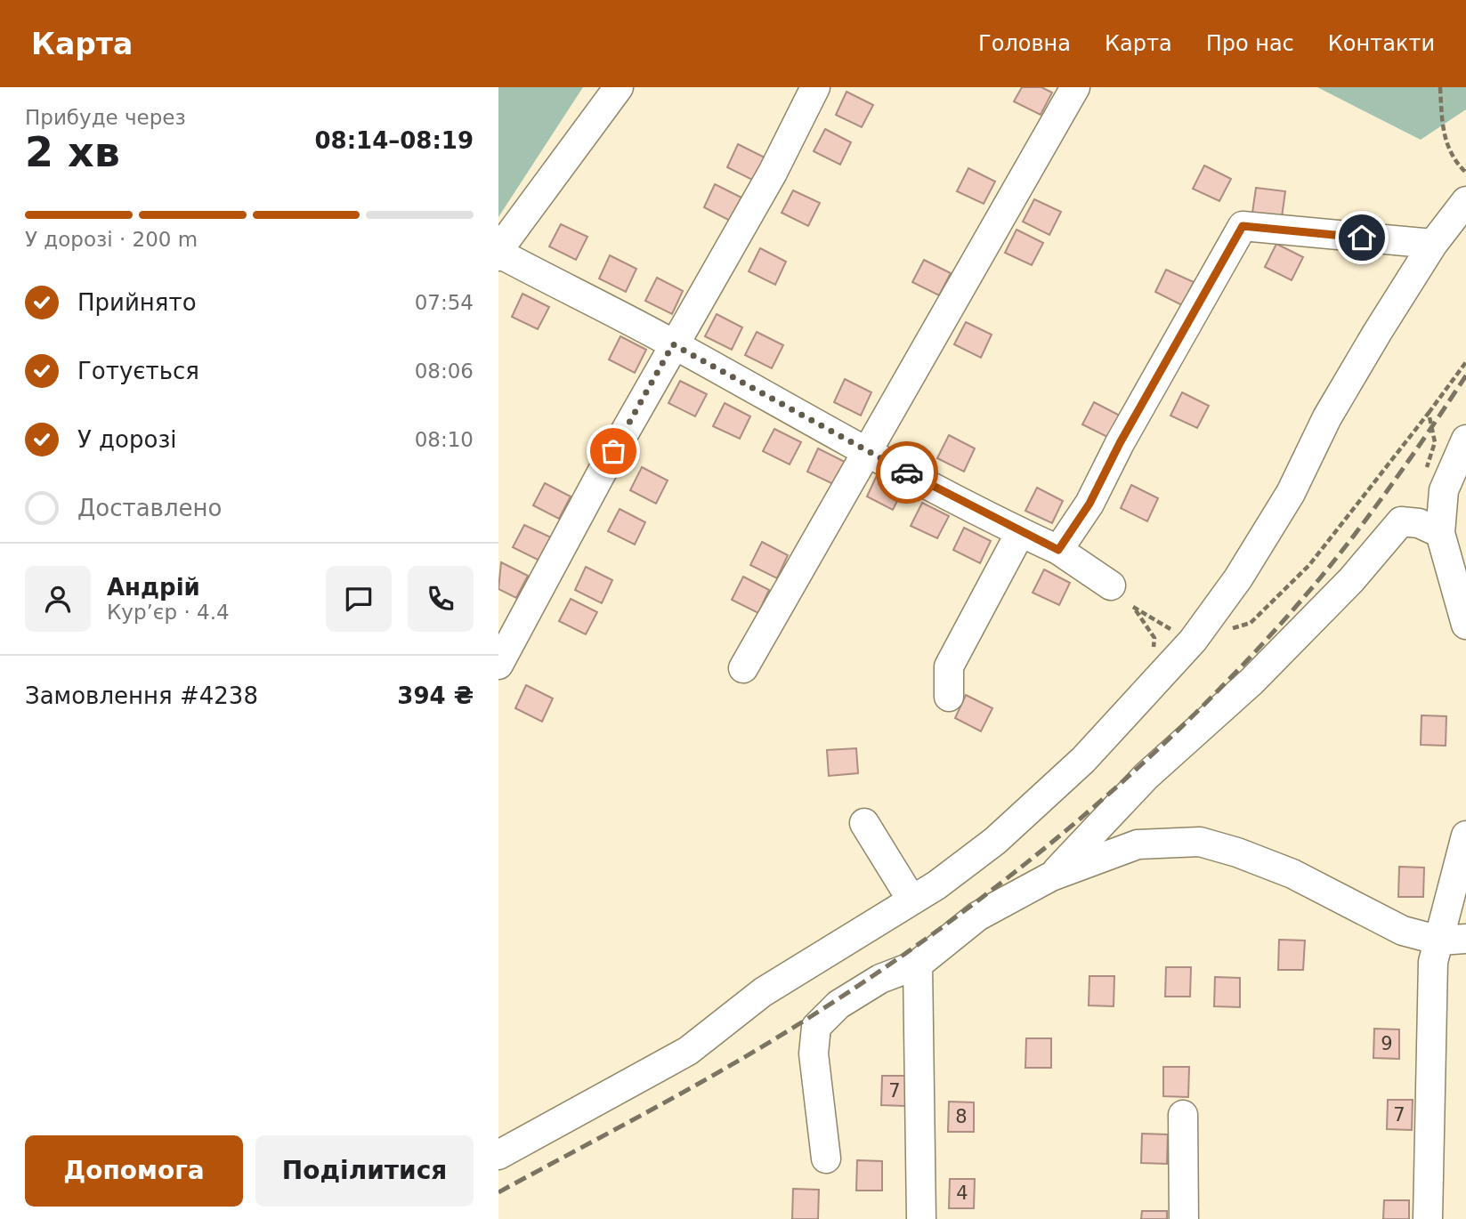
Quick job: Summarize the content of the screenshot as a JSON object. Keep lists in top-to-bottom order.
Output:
{
  "house_numbers": [
    "9",
    "7",
    "7",
    "8",
    "4"
  ],
  "page": {
    "header": "Карта",
    "nav": [
      "Головна",
      "Карта",
      "Про нас",
      "Контакти"
    ],
    "heading": ["2 хв", "Прибуде через", "08:14–08:19"],
    "panel": [
      "Андрій",
      "Кур’єр · 4.4",
      "Замовлення #4238",
      "394 ₴"
    ],
    "bar": "У дорозі · 200 m",
    "list": [
      ["Прийнято", "07:54"],
      ["Готується", "08:06"],
      ["У дорозі", "08:10"],
      "Доставлено"
    ],
    "buttons": ["Допомога", "Поділитися"]
  }
}
